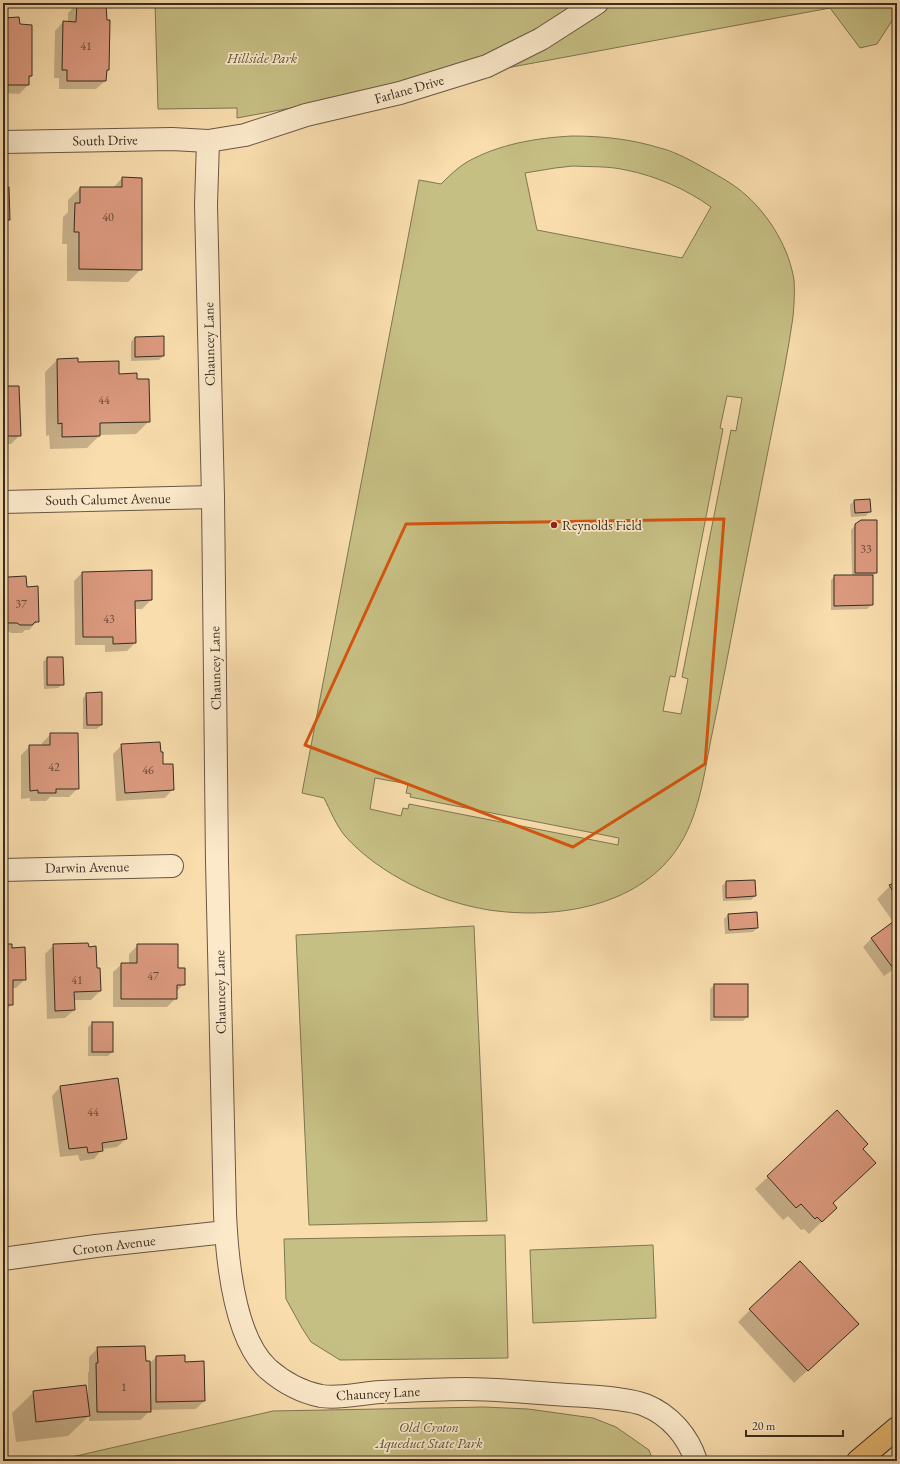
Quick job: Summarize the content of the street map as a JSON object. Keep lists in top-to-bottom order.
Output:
{
  "streets": {
    "street": [
      "Farlane Drive",
      "South Drive",
      "Chauncey Lane",
      "South Calumet Avenue",
      "Darwin Avenue",
      "Croton Avenue"
    ]
  },
  "crossings": [
    ["Farlane Drive", "South Drive"],
    ["Farlane Drive", "Chauncey Lane"],
    ["South Drive", "Chauncey Lane"],
    ["Chauncey Lane", "South Calumet Avenue"],
    ["Chauncey Lane", "Croton Avenue"]
  ],
  "parks": ["Hillside Park", "Old Croton Aqueduct State Park"],
  "places": ["Reynolds Field"],
  "house_numbers": [
    "41",
    "40",
    "44",
    "33",
    "37",
    "43",
    "42",
    "46",
    "47",
    "41",
    "44",
    "1"
  ],
  "scale_bar": "20 m"
}
